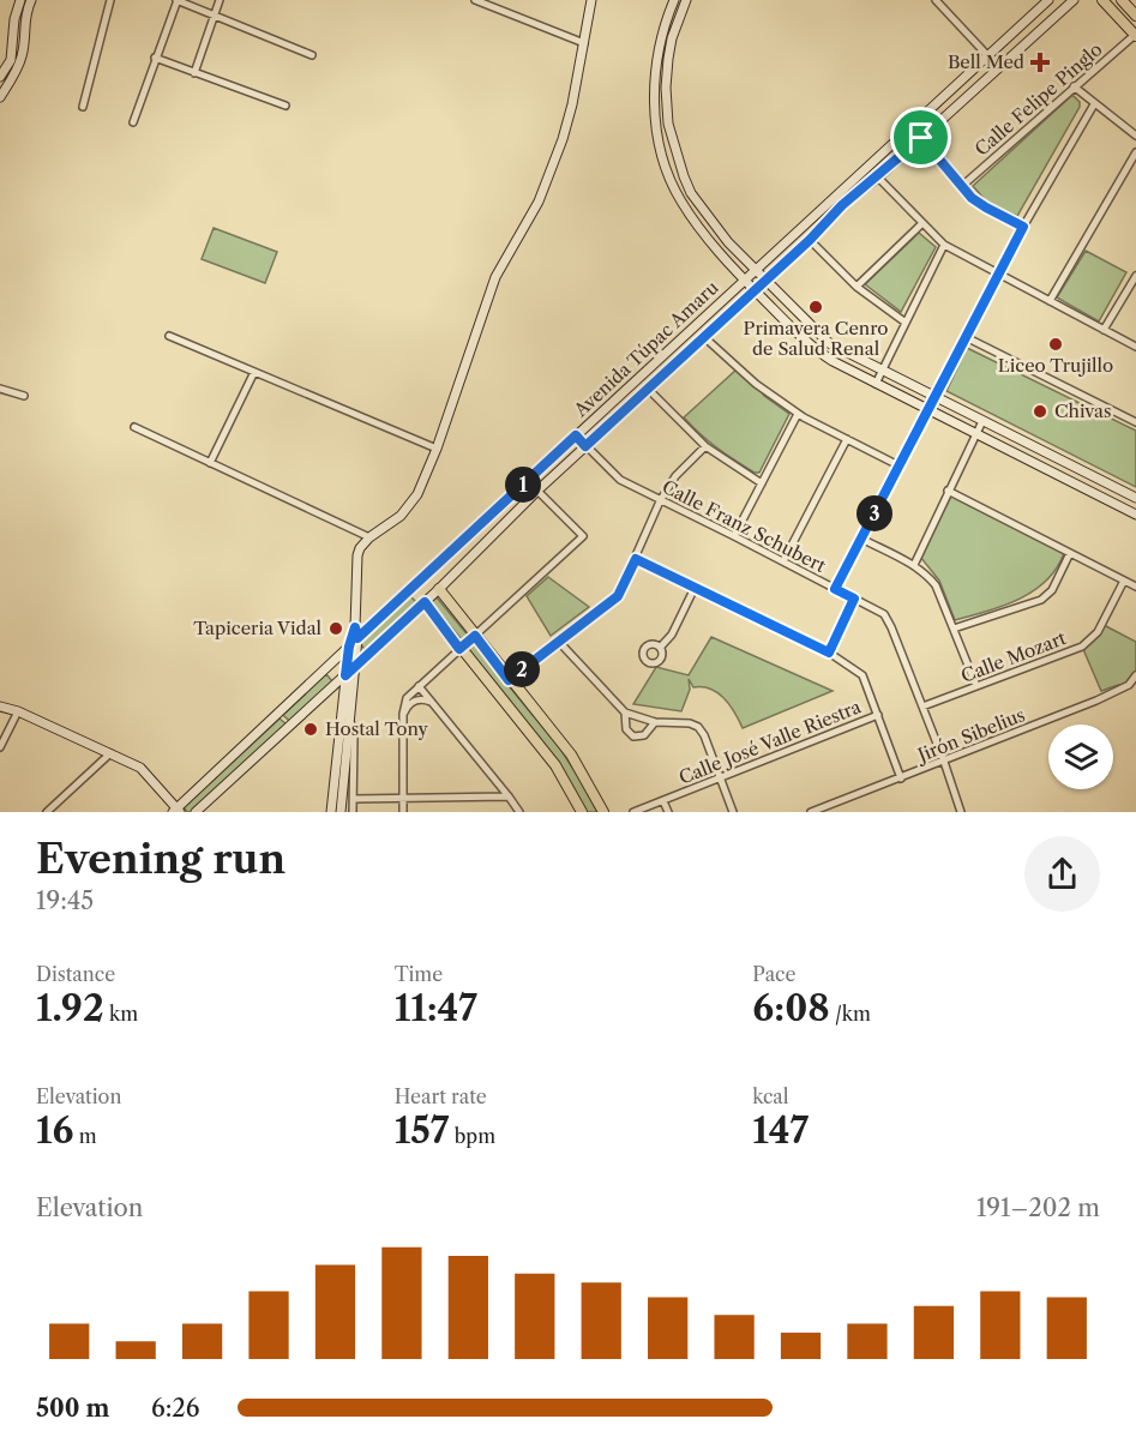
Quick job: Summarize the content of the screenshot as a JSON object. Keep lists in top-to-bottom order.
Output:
{
  "streets": {
    "main road": ["Avenida Túpac Amaru"],
    "street": [
      "Calle Felipe Pinglo",
      "Calle Franz Schubert",
      "Calle Mozart",
      "Jirón Sibelius",
      "Calle José Valle Riestra"
    ]
  },
  "crossings": [
    ["Avenida Túpac Amaru", "Calle Franz Schubert"],
    ["Calle Franz Schubert", "Calle Mozart"],
    ["Calle Franz Schubert", "Jirón Sibelius"]
  ],
  "places": {
    "health": ["Bell Med"],
    "other": [
      "Primavera Cenro de Salud Renal",
      "Liceo Trujillo",
      "Chivas",
      "Tapiceria Vidal",
      "Hostal Tony"
    ]
  },
  "page": {
    "pins": ["1", "3", "2"],
    "heading": ["Evening run", "19:45"],
    "stats": [
      ["Distance", "1.92 km"],
      ["Time", "11:47"],
      ["Pace", "6:08 /km"],
      ["Elevation", "16 m"],
      ["Heart rate", "157 bpm"],
      ["kcal", "147"]
    ],
    "chart": ["Elevation", "191–202 m"],
    "list": [
      {
        "name": "500 m",
        "note": "6:26"
      }
    ]
  }
}
